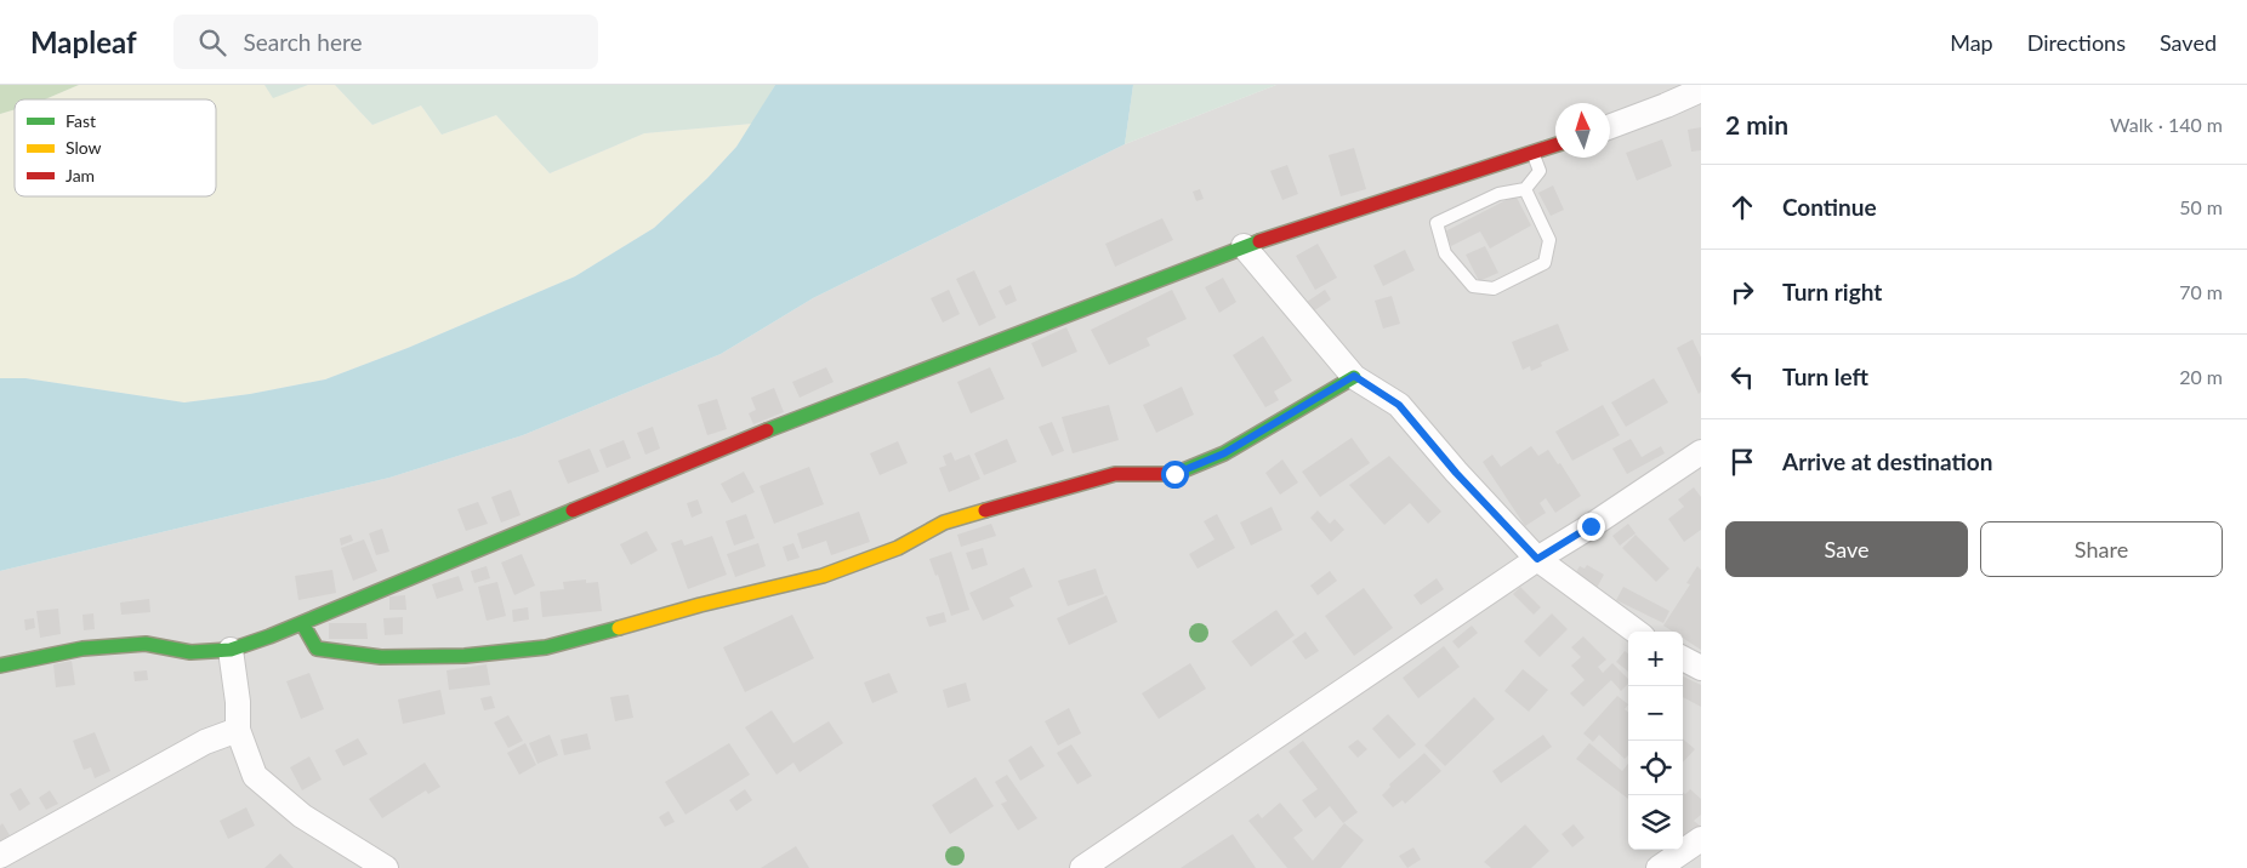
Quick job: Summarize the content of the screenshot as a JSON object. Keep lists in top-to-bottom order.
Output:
{
  "legend": ["Fast", "Slow", "Jam"],
  "north": "top",
  "page": {
    "header": "Mapleaf",
    "search": "Search here",
    "nav": ["Map", "Directions", "Saved"],
    "heading": ["2 min", "Walk · 140 m"],
    "list": [
      ["Continue", "50 m"],
      ["Turn right", "70 m"],
      ["Turn left", "20 m"],
      "Arrive at destination"
    ],
    "buttons": ["Save", "Share"],
    "map_buttons": ["+", "−"]
  }
}
